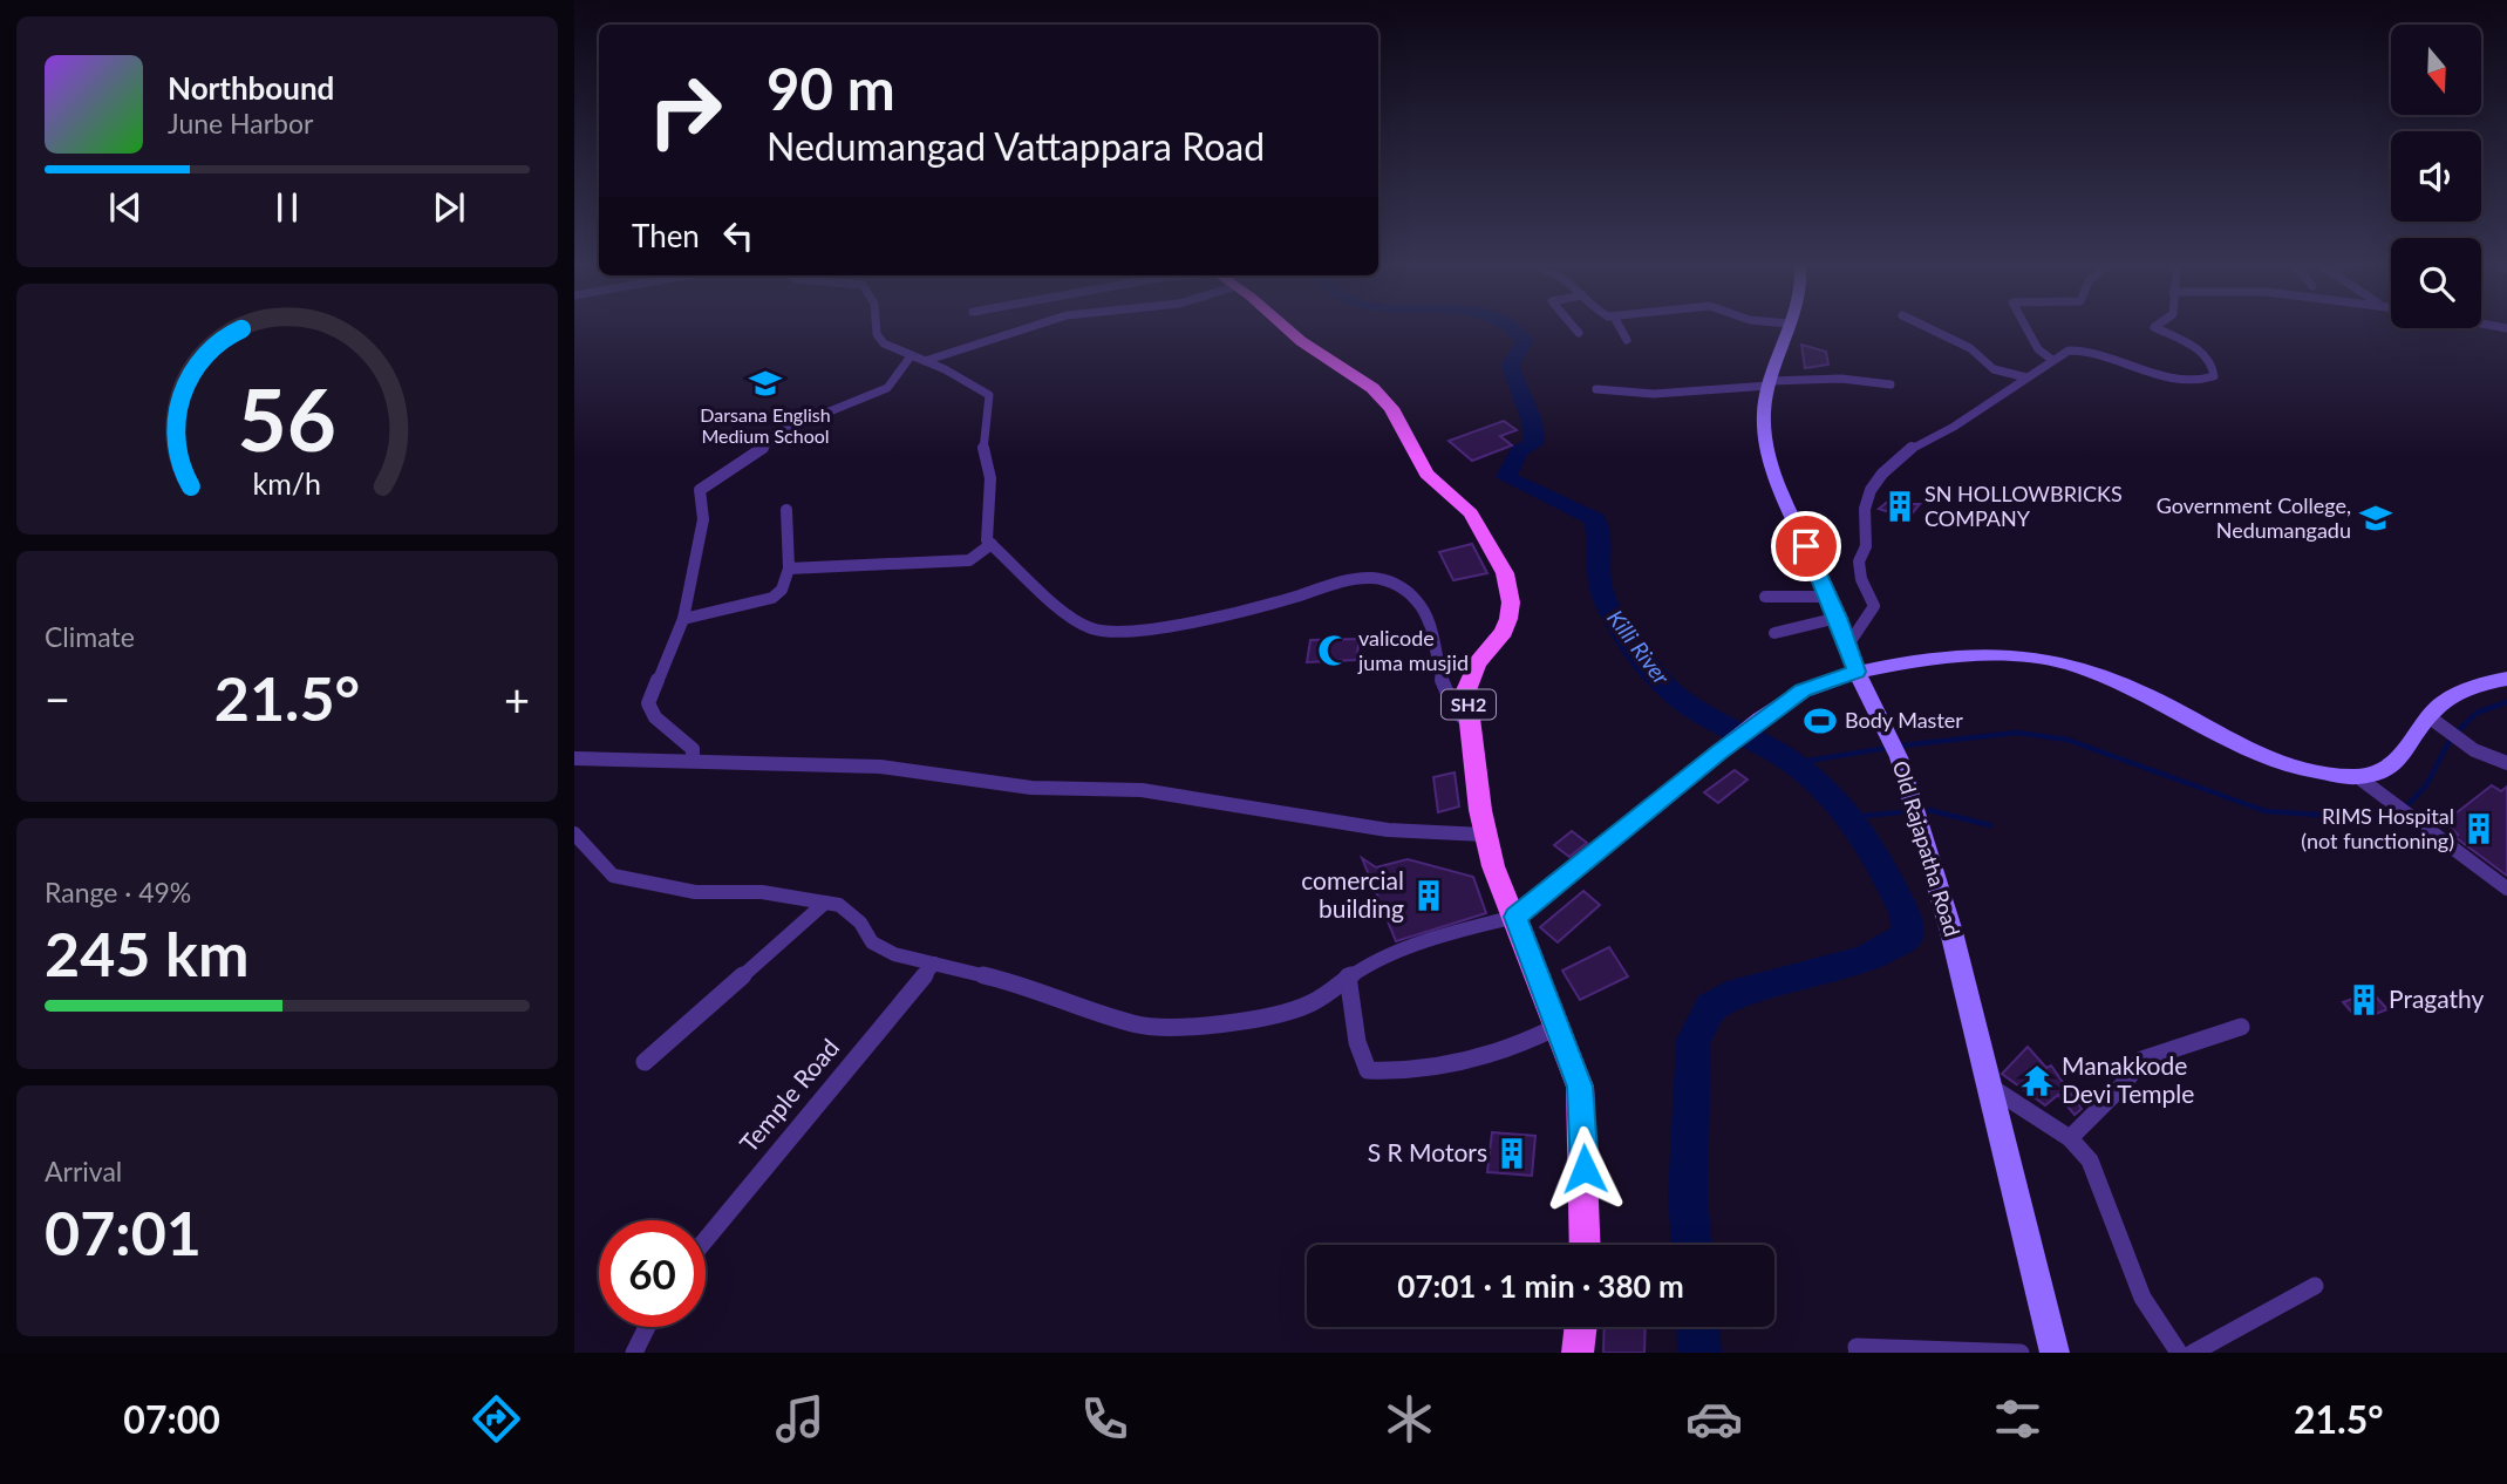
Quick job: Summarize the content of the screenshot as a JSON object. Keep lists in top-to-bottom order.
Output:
{
  "streets": {
    "main road": ["SH2", "Old Rajapatha Road"],
    "street": ["Temple Road"]
  },
  "water": ["Killi River"],
  "places": {
    "school or university": ["Darsana English Medium School", "Government College, Nedumangadu"],
    "building": [
      "SN HOLLOWBRICKS COMPANY",
      "RIMS Hospital (not functioning)",
      "comercial building",
      "Pragathy",
      "S R Motors"
    ],
    "mosque": ["valicode juma musjid"],
    "sports": ["Body Master"],
    "temple": ["Manakkode Devi Temple"]
  },
  "north": "bottom",
  "page": {
    "turn": ["90 m", "Nedumangad Vattappara Road"],
    "song": ["Northbound", "June Harbor"],
    "then": "Then",
    "tile": [
      "Climate",
      ["Range · 49%", "245 km"],
      ["Arrival", "07:01"]
    ],
    "heat": ["−", "21.5°", "+"],
    "limit": "60",
    "trip": "07:01 · 1 min · 380 m",
    "tabs": ["07:00", "21.5°"],
    "gauge": ["56", "km/h"]
  }
}
